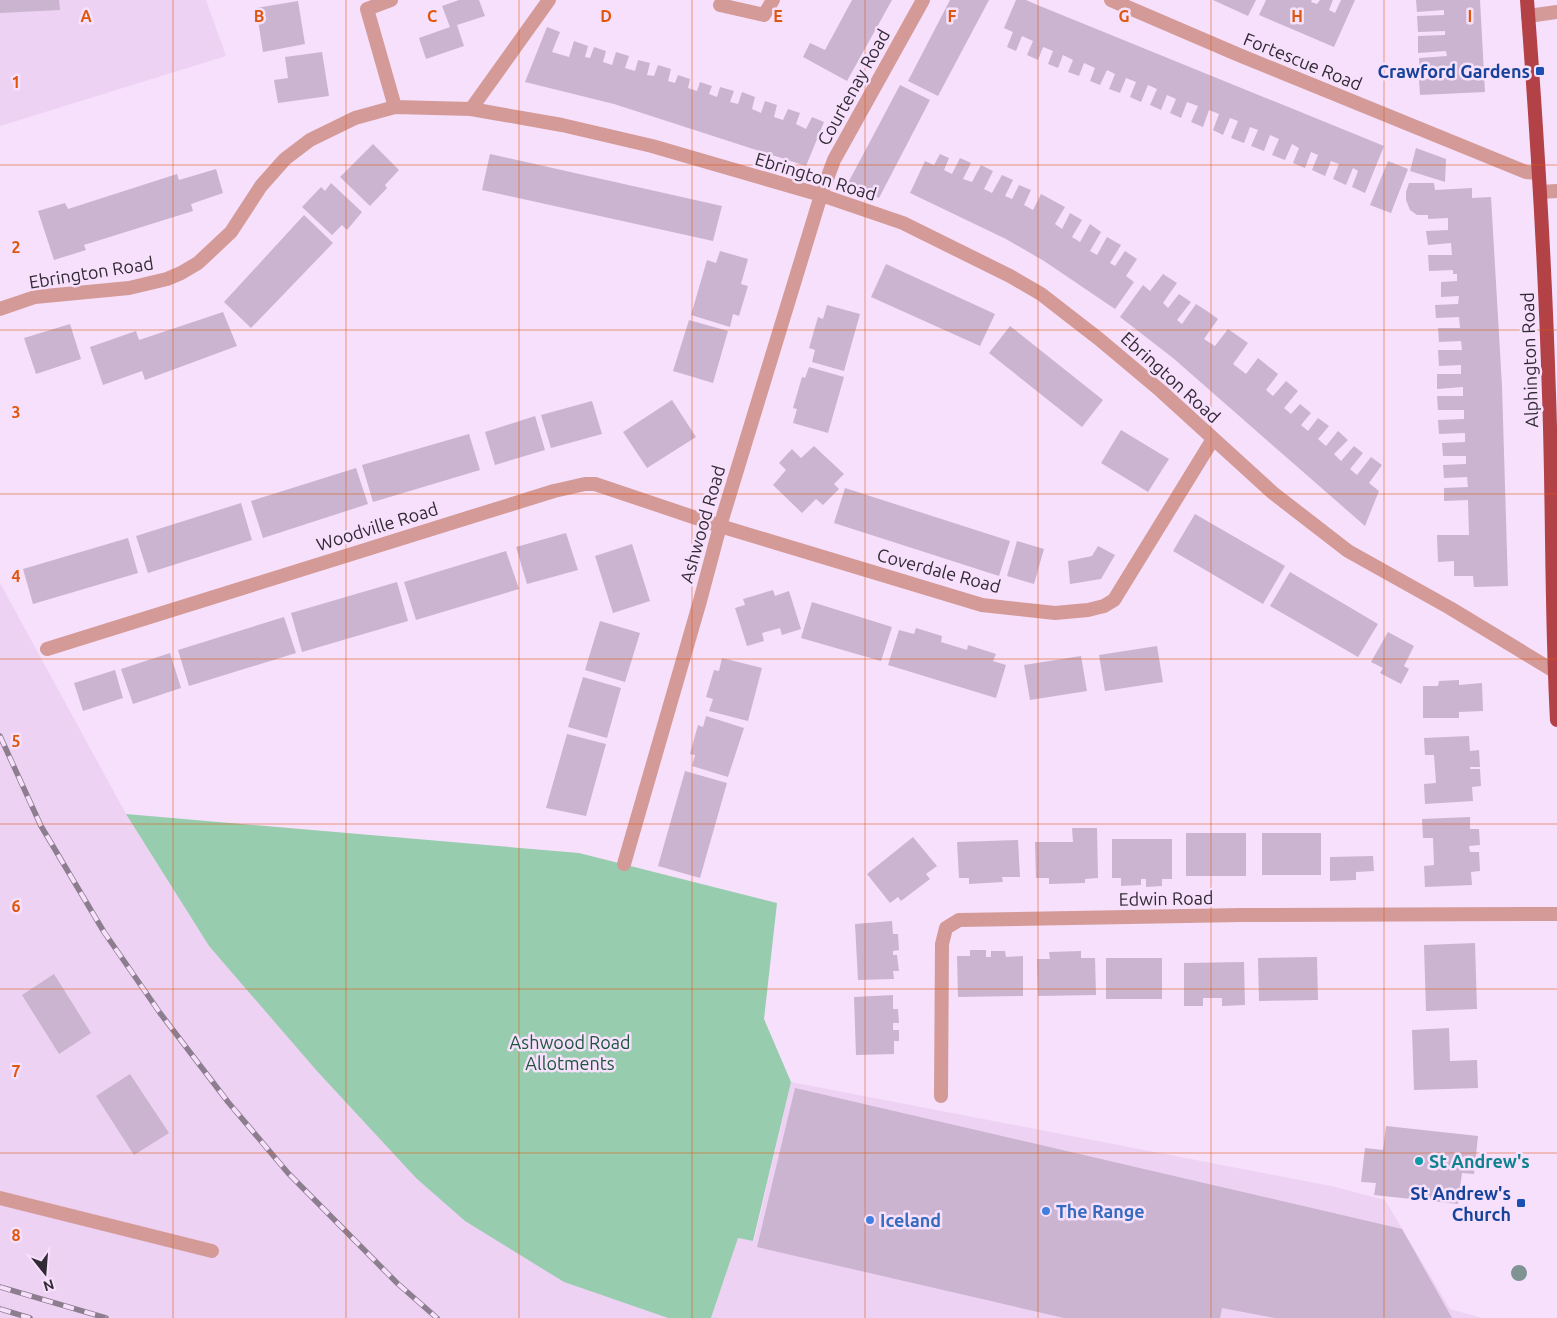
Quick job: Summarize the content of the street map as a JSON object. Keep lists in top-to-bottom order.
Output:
{
  "streets": {
    "highway": ["Alphington Road"],
    "street": [
      "Fortescue Road",
      "Courtenay Road",
      "Ebrington Road",
      "Ashwood Road",
      "Woodville Road",
      "Coverdale Road",
      "Edwin Road"
    ]
  },
  "crossings": [
    ["Fortescue Road", "Alphington Road"],
    ["Courtenay Road", "Ebrington Road"],
    ["Courtenay Road", "Ashwood Road"],
    ["Ebrington Road", "Alphington Road"],
    ["Ebrington Road", "Ashwood Road"],
    ["Ebrington Road", "Coverdale Road"],
    ["Ashwood Road", "Woodville Road"],
    ["Ashwood Road", "Coverdale Road"],
    ["Woodville Road", "Coverdale Road"]
  ],
  "parks": ["Ashwood Road Allotments"],
  "places": {
    "transit": ["Crawford Gardens", "St Andrew's Church"],
    "other": ["St Andrew's", "The Range", "Iceland"]
  },
  "north": "bottom",
  "grid": {
    "columns": [
      "A",
      "B",
      "C",
      "D",
      "E",
      "F",
      "G",
      "H",
      "I"
    ],
    "rows": [
      "1",
      "2",
      "3",
      "4",
      "5",
      "6",
      "7",
      "8"
    ]
  }
}
